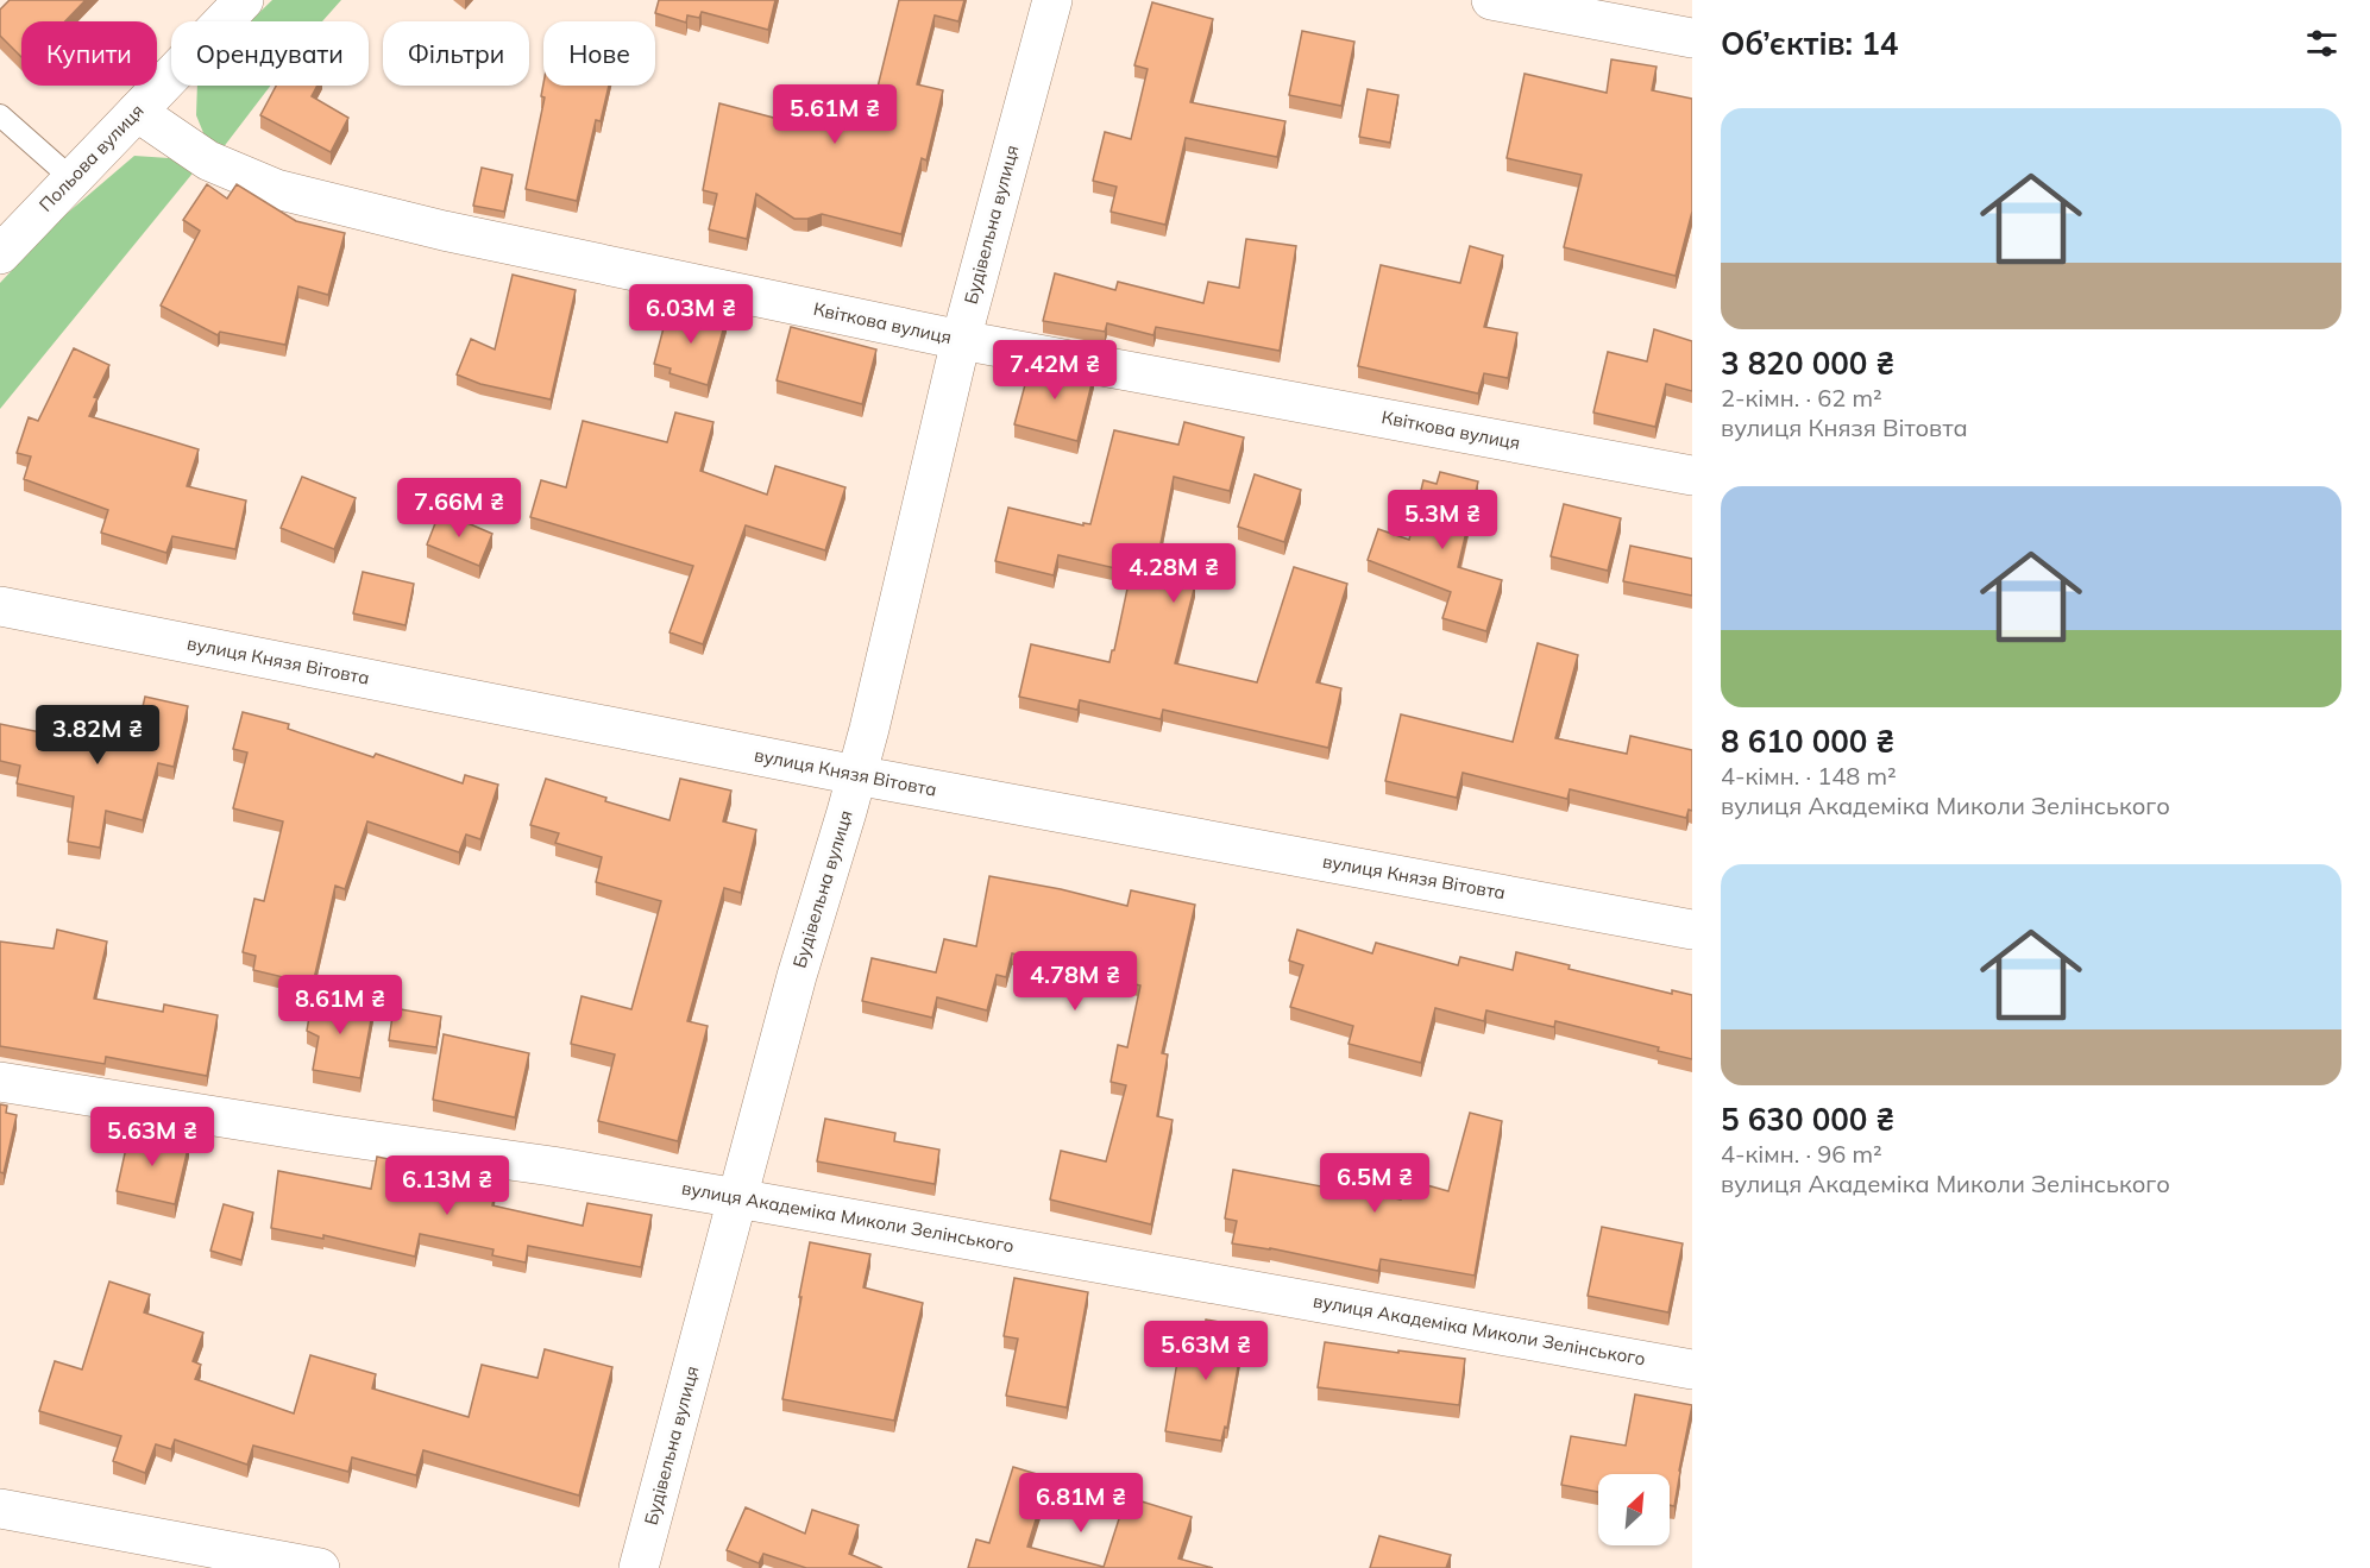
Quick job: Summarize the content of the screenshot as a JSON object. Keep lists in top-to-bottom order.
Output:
{
  "streets": {
    "street": [
      "Польова вулиця",
      "Будівельна вулиця",
      "Квіткова вулиця",
      "вулиця Князя Вітовта",
      "вулиця Академіка Миколи Зелінського"
    ]
  },
  "crossings": [
    ["Польова вулиця", "Квіткова вулиця"],
    ["Будівельна вулиця", "Квіткова вулиця"],
    ["Будівельна вулиця", "вулиця Князя Вітовта"],
    ["Будівельна вулиця", "вулиця Академіка Миколи Зелінського"]
  ],
  "north": "top right",
  "page": {
    "heading": "Об’єктів: 14",
    "chip": [
      "Купити",
      "Орендувати",
      "Фільтри",
      "Нове"
    ],
    "price": [
      "5.61M ₴",
      "6.03M ₴",
      "7.42M ₴",
      "7.66M ₴",
      "5.3M ₴",
      "4.28M ₴",
      "3.82M ₴",
      "4.78M ₴",
      "8.61M ₴",
      "5.63M ₴",
      "6.5M ₴",
      "6.13M ₴",
      "5.63M ₴",
      "6.81M ₴"
    ],
    "list": [
      {
        "name": "3 820 000 ₴",
        "note": "2-кімн. · 62 m² · вулиця Князя Вітовта"
      },
      {
        "name": "8 610 000 ₴",
        "note": "4-кімн. · 148 m² · вулиця Академіка Миколи Зелінського"
      },
      {
        "name": "5 630 000 ₴",
        "note": "4-кімн. · 96 m² · вулиця Академіка Миколи Зелінського"
      }
    ]
  }
}
